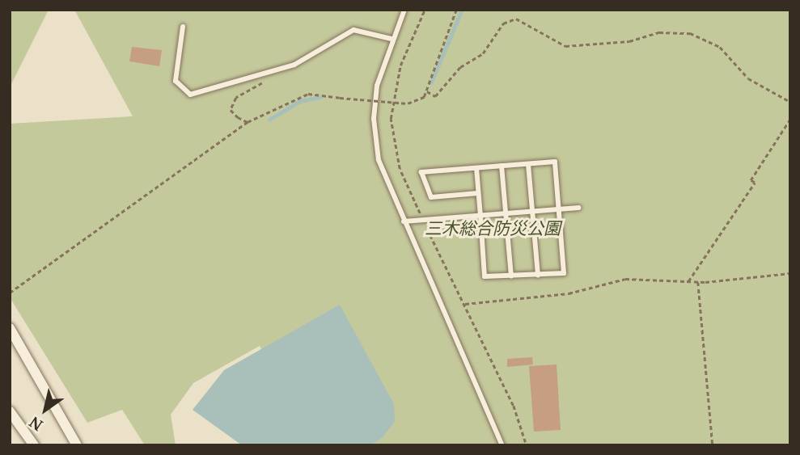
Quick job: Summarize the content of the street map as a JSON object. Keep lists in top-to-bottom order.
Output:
{
  "parks": ["三木総合防災公園"],
  "north": "bottom left"
}
